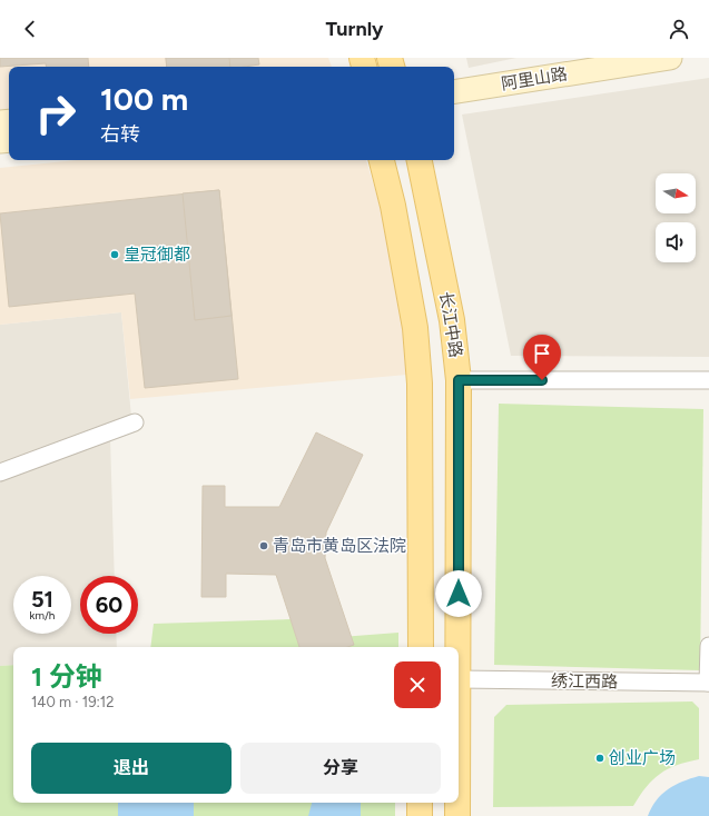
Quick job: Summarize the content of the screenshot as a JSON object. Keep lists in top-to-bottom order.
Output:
{
  "streets": {
    "main road": ["长江中路"],
    "street": ["阿里山路", "绣江西路"]
  },
  "crossings": [
    ["长江中路", "绣江西路"]
  ],
  "places": ["皇冠御都", "青岛市黄岛区法院", "创业广场"],
  "north": "right",
  "page": {
    "header": "Turnly",
    "turn": ["100 m", "右转"],
    "speed": "51 km/h",
    "limit": "60",
    "heading": ["1 分钟", "140 m · 19:12"],
    "buttons": ["退出", "分享"]
  }
}
